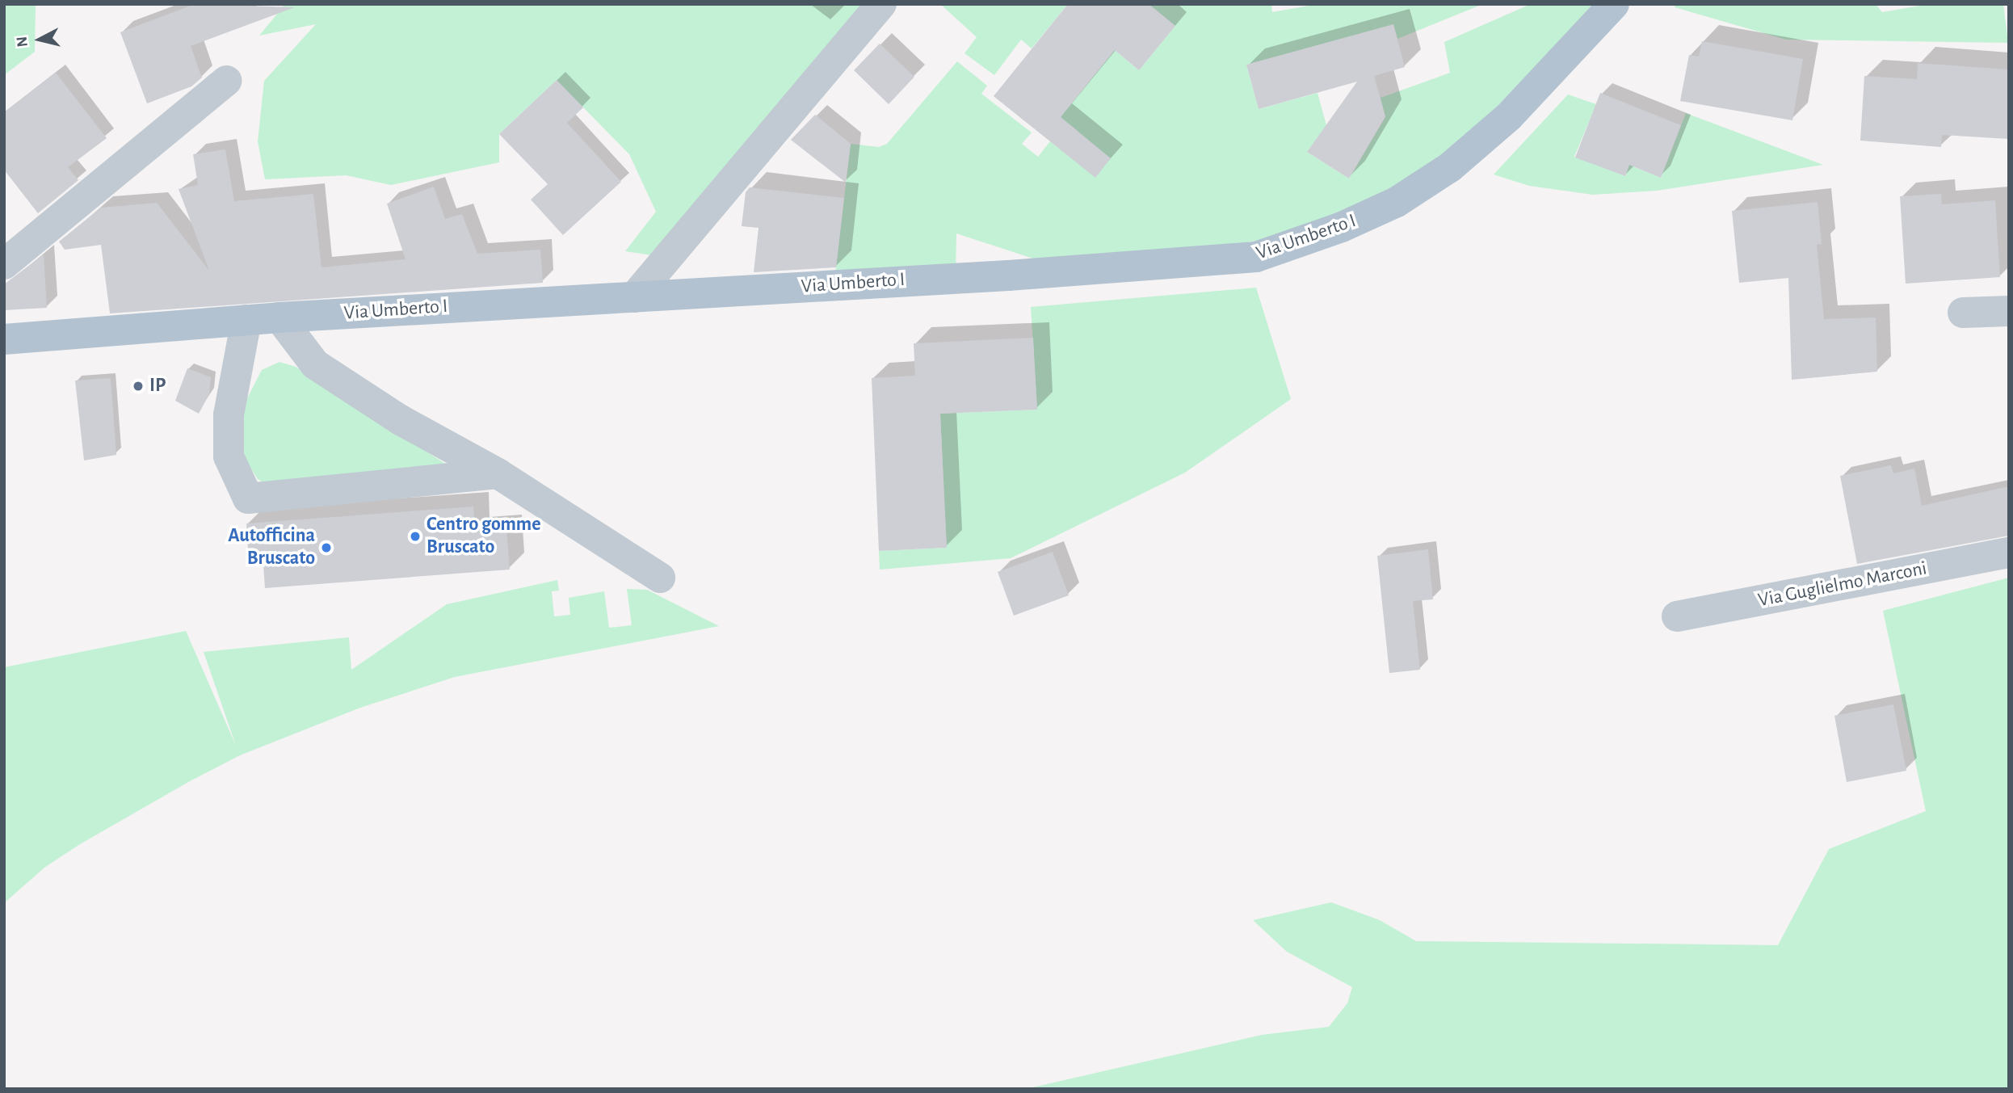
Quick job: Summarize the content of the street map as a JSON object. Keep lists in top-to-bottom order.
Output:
{
  "streets": {
    "main road": ["Via Umberto I"],
    "street": ["Via Guglielmo Marconi"]
  },
  "places": ["IP", "Centro gomme Bruscato", "Autofficina Bruscato"],
  "north": "left"
}
